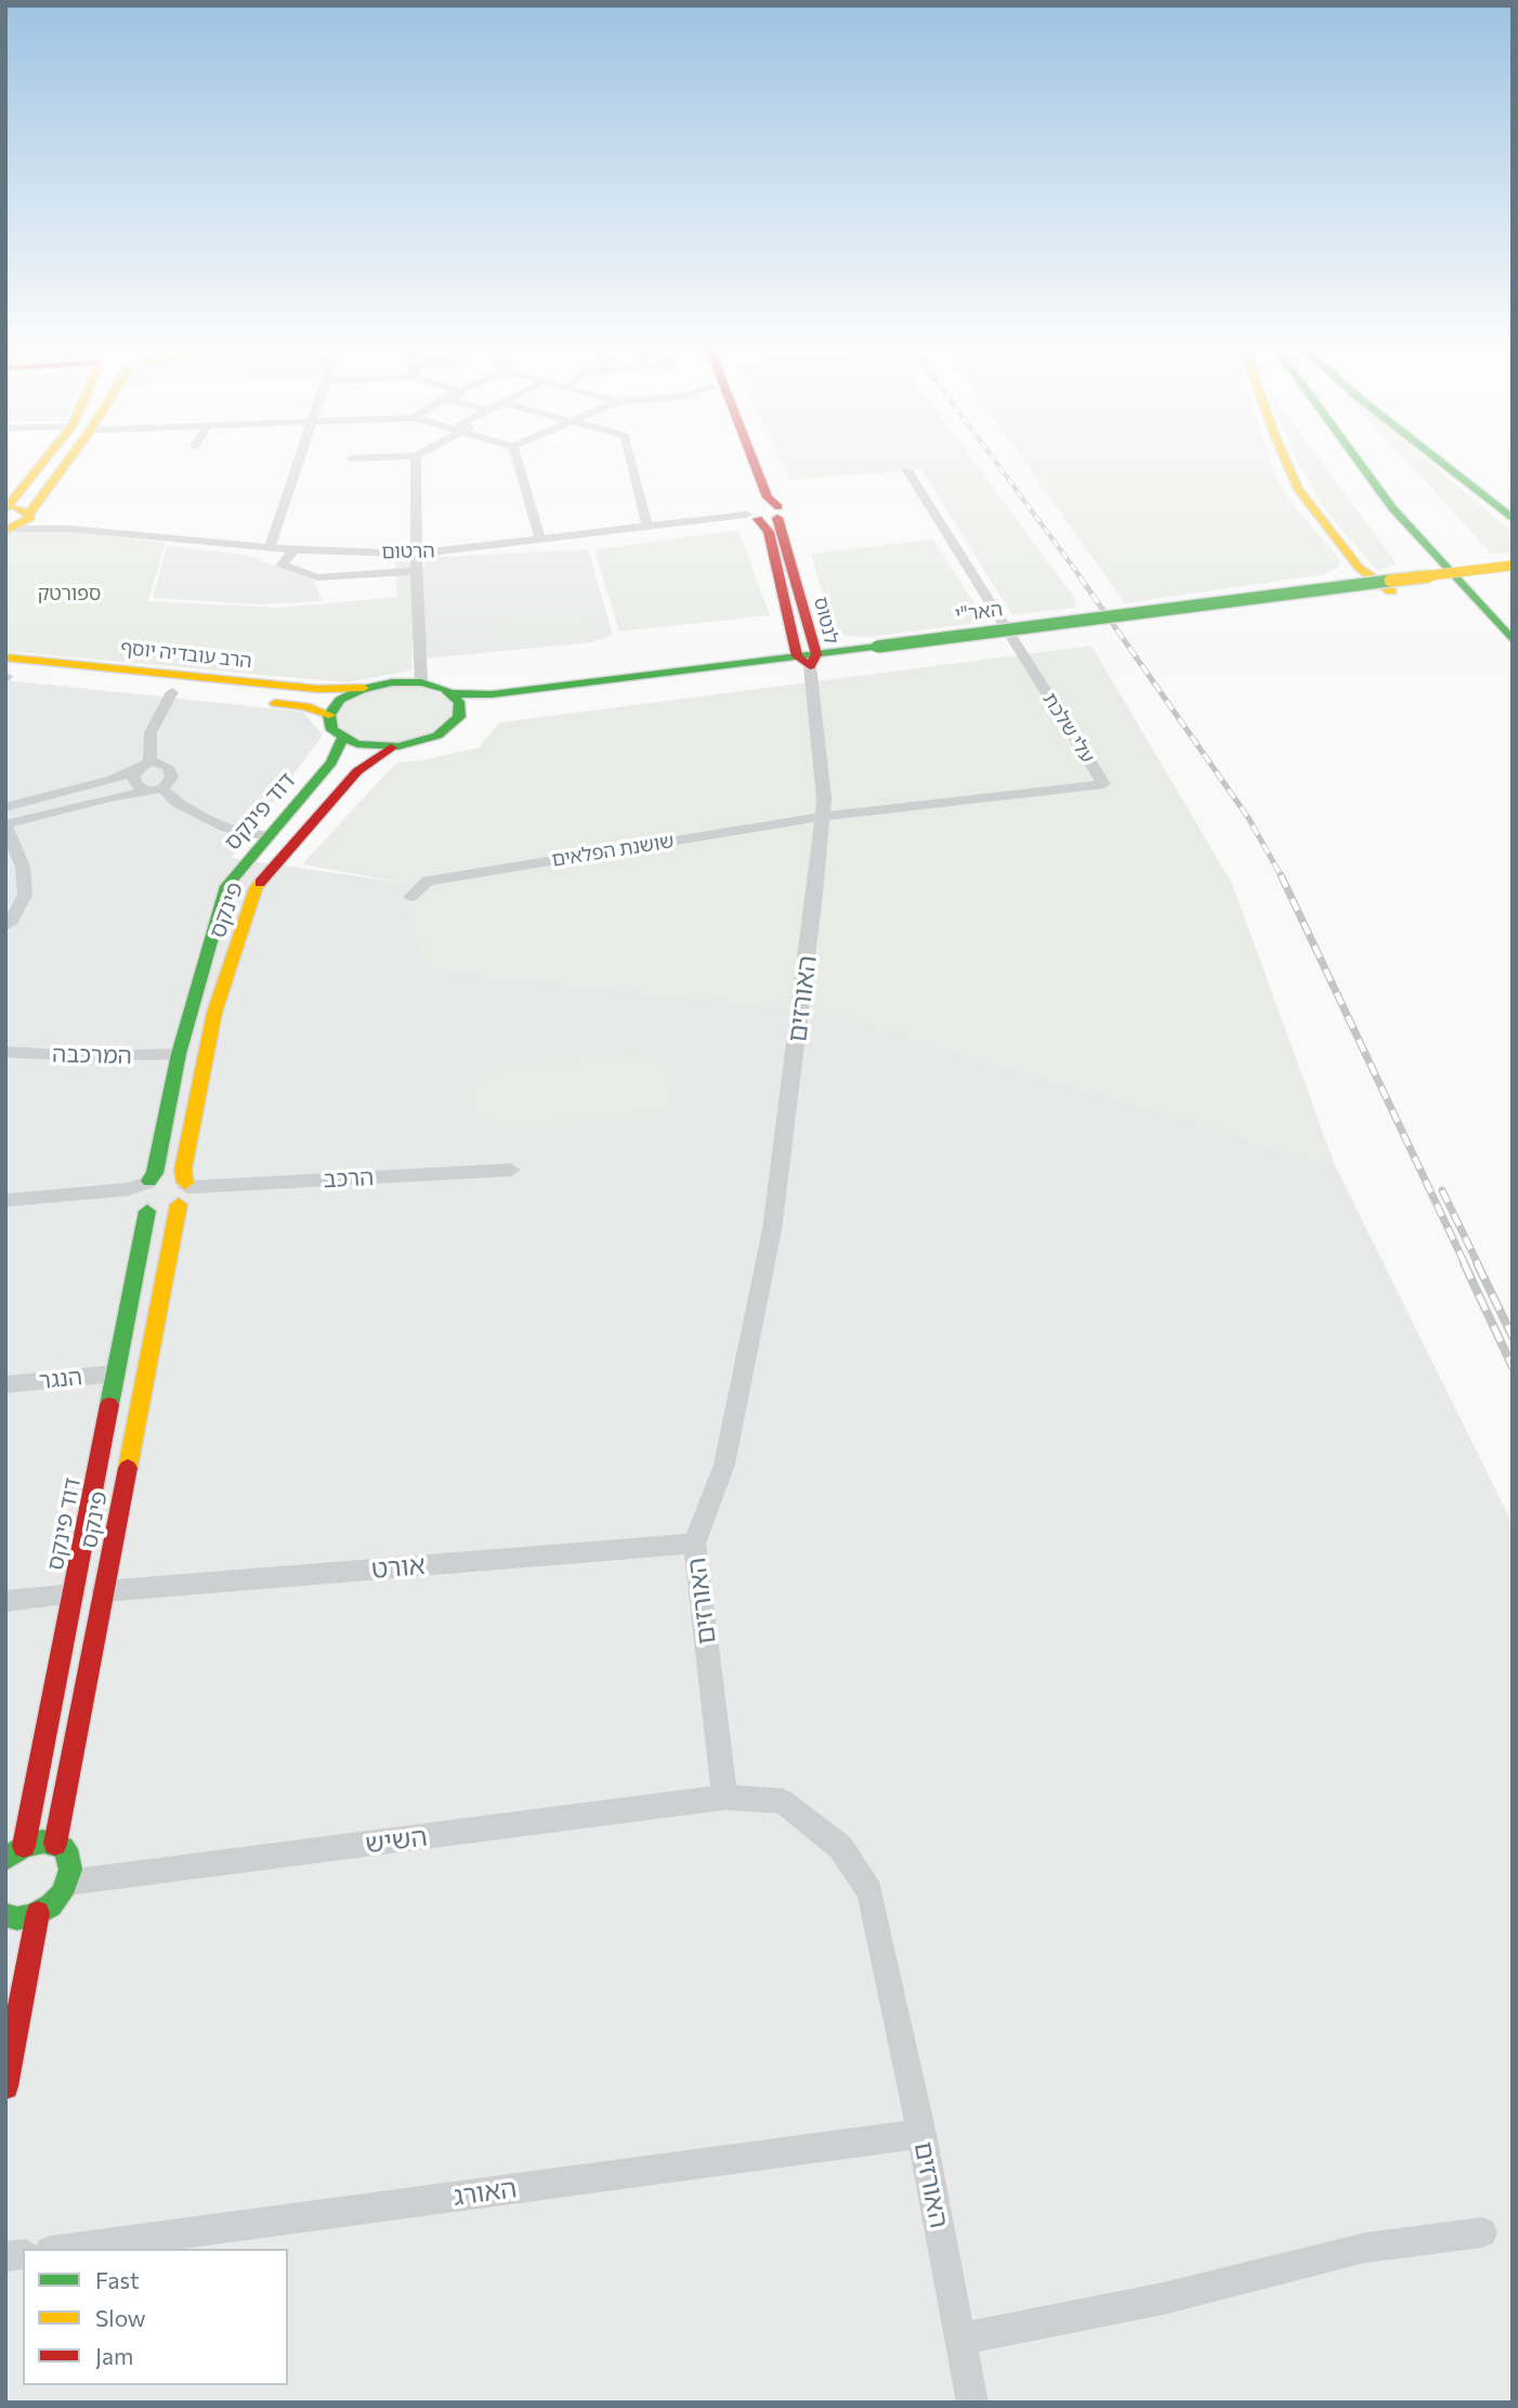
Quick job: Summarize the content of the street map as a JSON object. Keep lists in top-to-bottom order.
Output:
{
  "streets": {
    "main road": [
      "האר\"י",
      "לנטוס",
      "הרב עובדיה יוסף",
      "דוד פינקס",
      "פינקס"
    ],
    "street": [
      "הרטום",
      "עלי שלכת",
      "שושנת הפלאים",
      "האורזים",
      "המרכבה",
      "הרכב",
      "הנגר",
      "אורט",
      "השיש",
      "האורג"
    ]
  },
  "crossings": [
    ["הרטום", "לנטוס"],
    ["האר\"י", "לנטוס"],
    ["האר\"י", "הרב עובדיה יוסף"],
    ["האר\"י", "פינקס"],
    ["האר\"י", "האורזים"],
    ["לנטוס", "האורזים"],
    ["עלי שלכת", "שושנת הפלאים"],
    ["עלי שלכת", "האורזים"],
    ["דוד פינקס", "המרכבה"],
    ["דוד פינקס", "הנגר"],
    ["שושנת הפלאים", "האורזים"],
    ["פינקס", "הרכב"],
    ["פינקס", "אורט"],
    ["האורזים", "אורט"],
    ["האורזים", "השיש"],
    ["האורזים", "האורג"]
  ],
  "parks": ["ספורטק"],
  "legend": ["Fast", "Slow", "Jam"]
}
